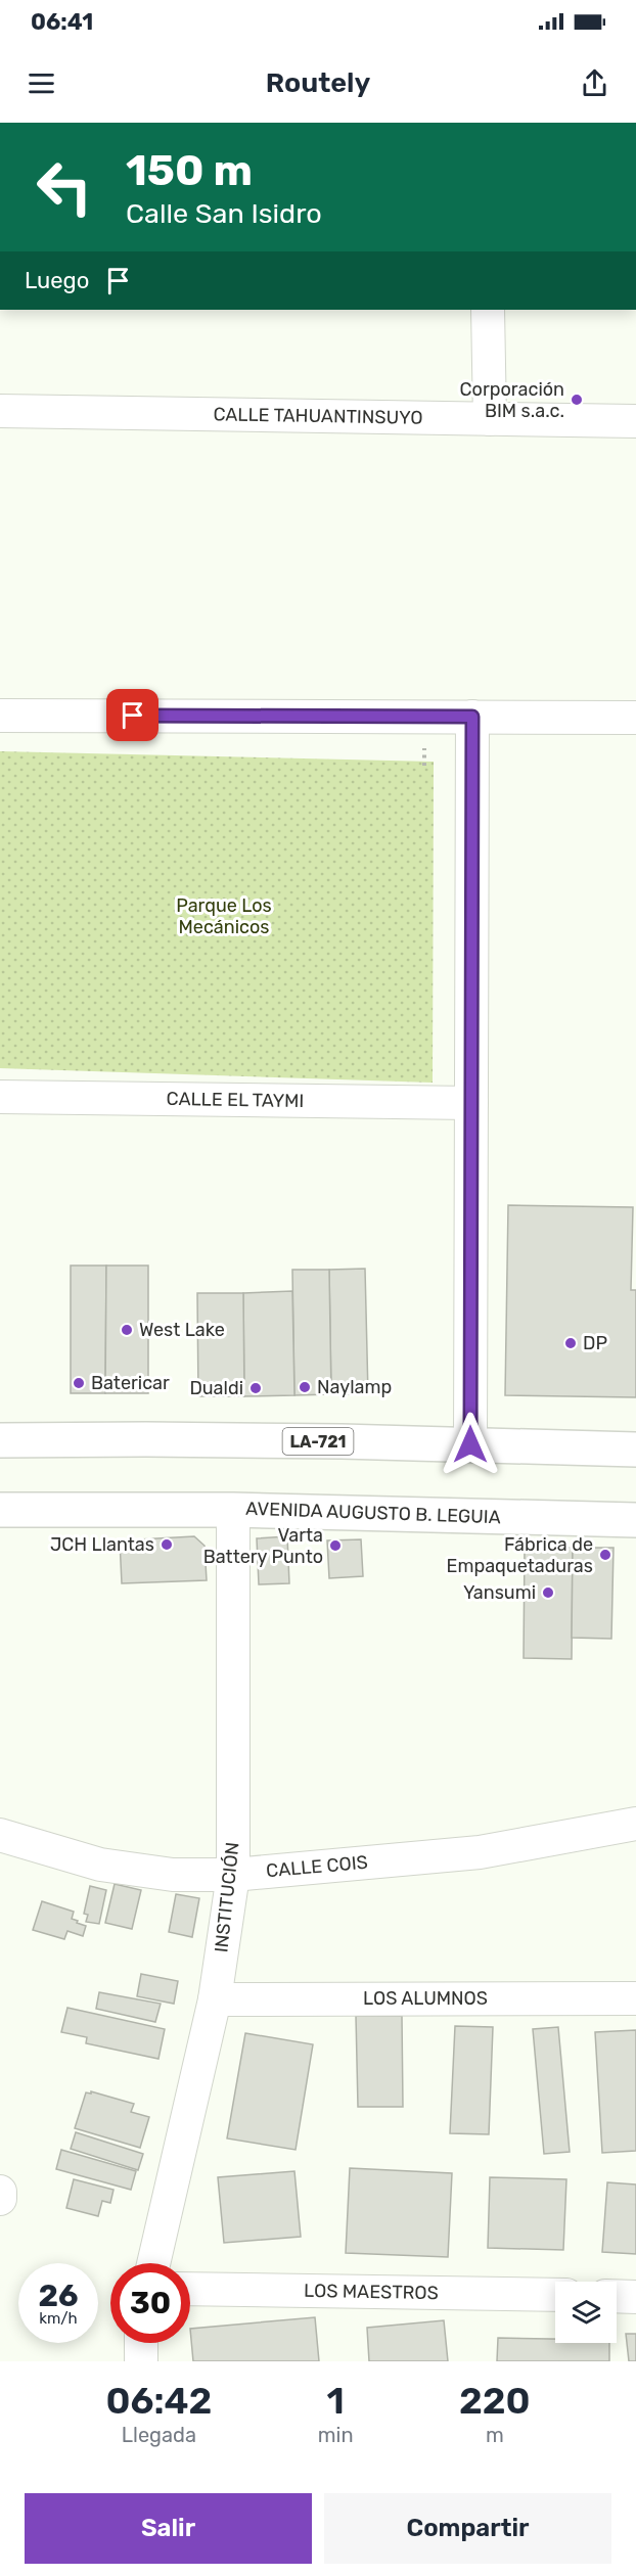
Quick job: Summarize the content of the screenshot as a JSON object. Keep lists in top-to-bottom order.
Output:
{
  "streets": {
    "main road": ["LA-721", "AVENIDA AUGUSTO B. LEGUIA"],
    "street": [
      "CALLE TAHUANTINSUYO",
      "CALLE EL TAYMI",
      "CALLE COIS",
      "INSTITUCIÓN",
      "LOS ALUMNOS",
      "LOS MAESTROS"
    ]
  },
  "crossings": [
    ["AVENIDA AUGUSTO B. LEGUIA", "INSTITUCIÓN"],
    ["CALLE COIS", "INSTITUCIÓN"],
    ["INSTITUCIÓN", "LOS ALUMNOS"]
  ],
  "parks": ["Parque Los Mecánicos"],
  "places": [
    "Corporación BIM s.a.c.",
    "West Lake",
    "DP",
    "Batericar",
    "Naylamp",
    "Dualdi",
    "JCH Llantas",
    "Varta Battery Punto",
    "Fábrica de Empaquetaduras",
    "Yansumi"
  ],
  "page": {
    "status": "06:41",
    "header": "Routely",
    "turn": ["150 m", "Calle San Isidro"],
    "then": "Luego",
    "speed": "26 km/h",
    "limit": "30",
    "eta": [
      "06:42",
      "Llegada",
      "1",
      "min",
      "220",
      "m"
    ],
    "buttons": ["Salir", "Compartir"]
  }
}
